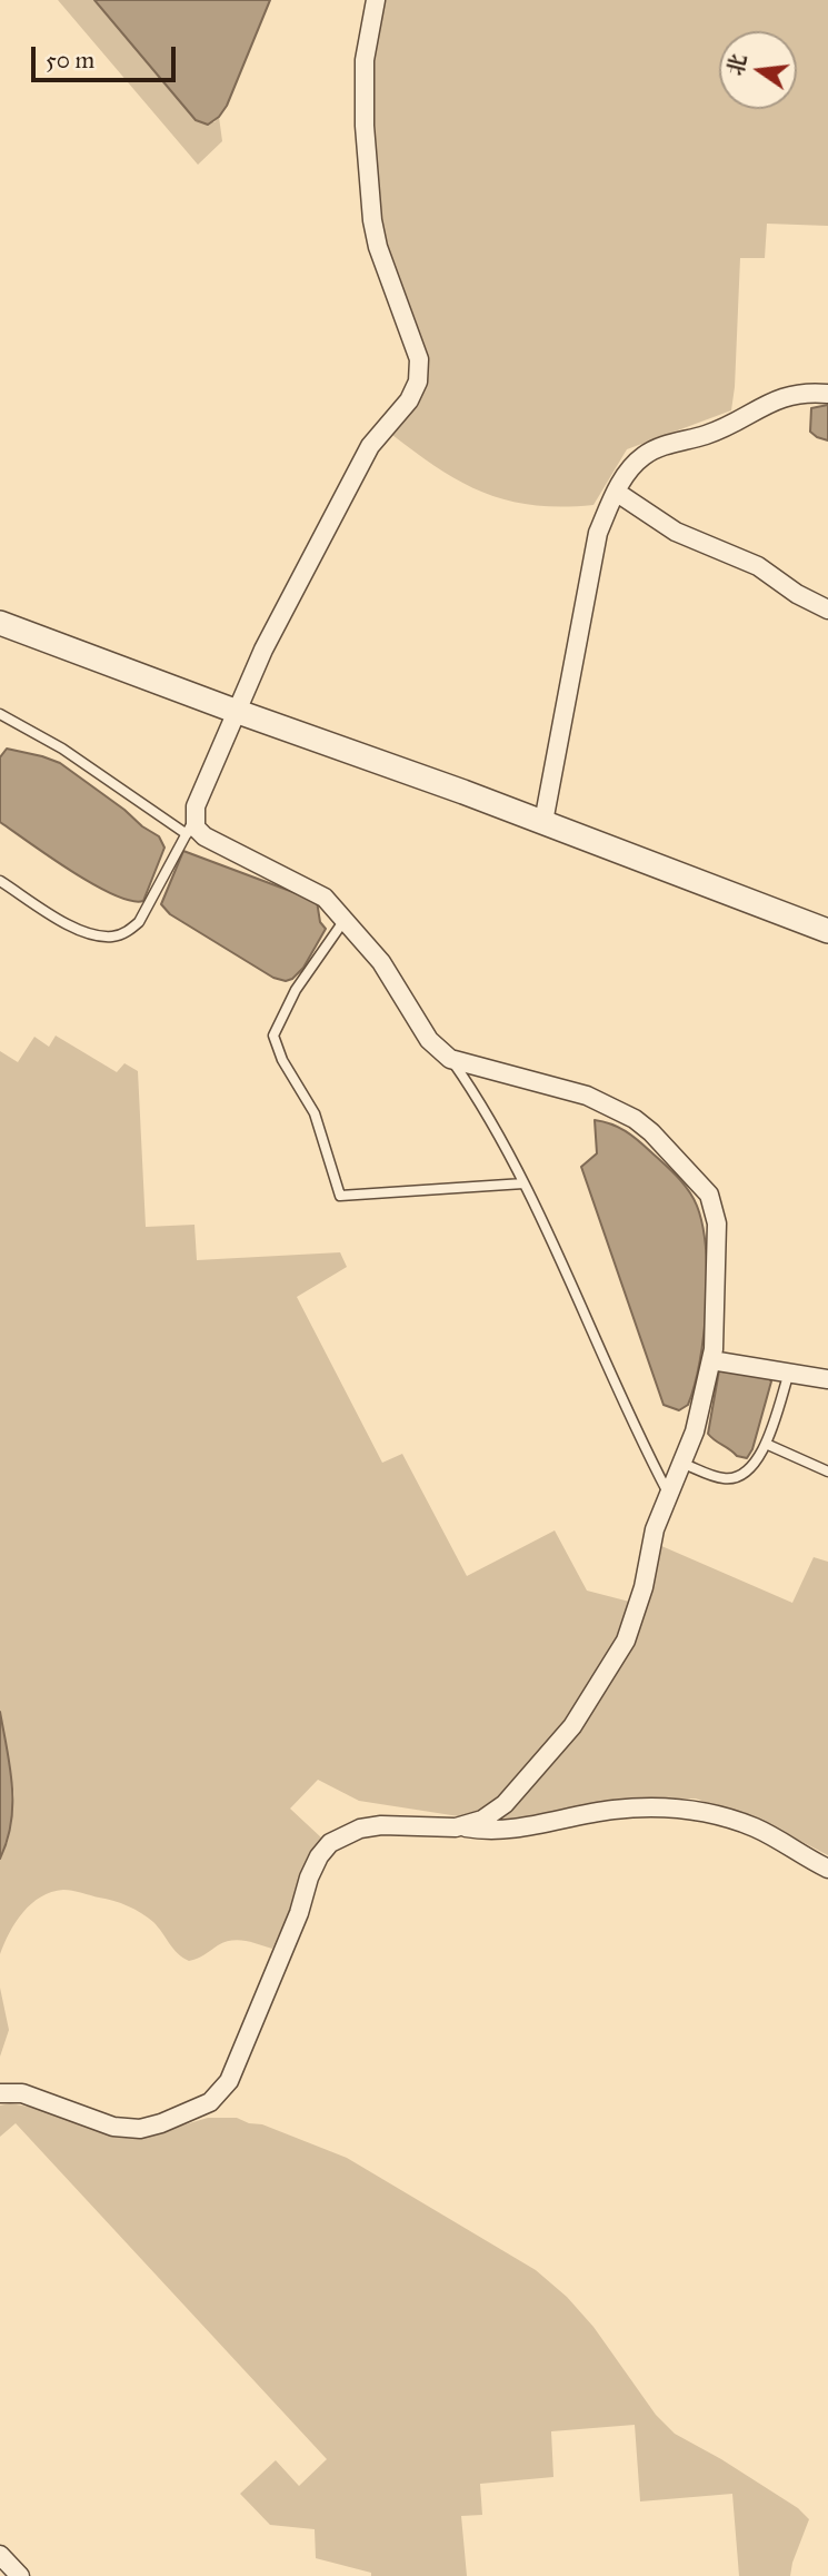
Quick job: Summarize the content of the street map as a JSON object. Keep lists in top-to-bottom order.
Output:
{
  "scale_bar": "50 m",
  "north": "left"
}
